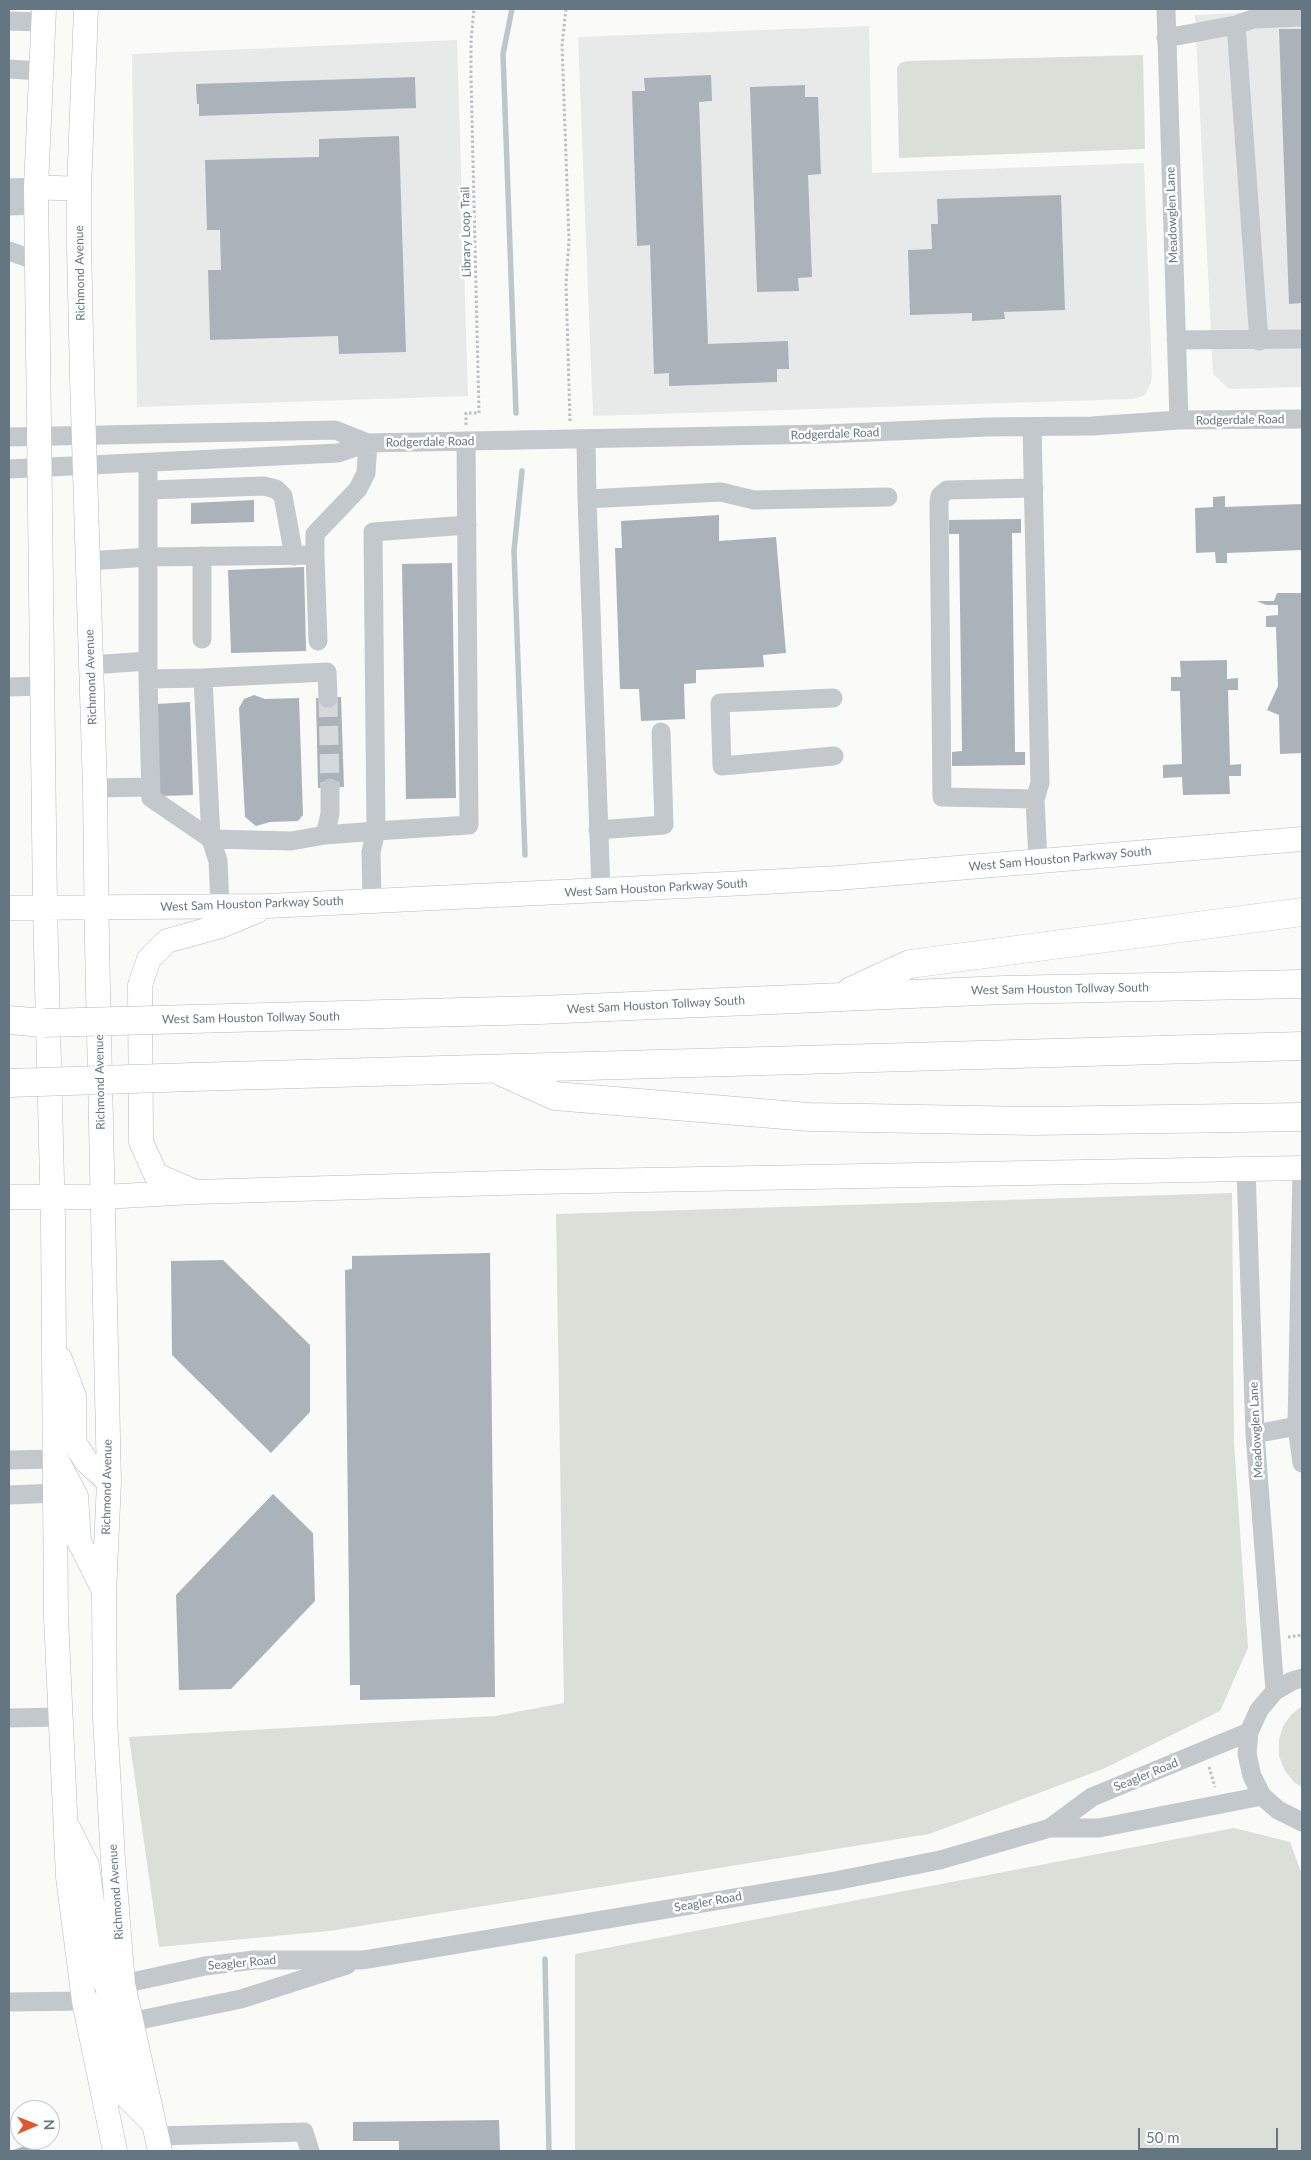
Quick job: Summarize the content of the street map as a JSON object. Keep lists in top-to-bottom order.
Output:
{
  "streets": {
    "highway": ["West Sam Houston Tollway South"],
    "main road": ["Richmond Avenue", "West Sam Houston Parkway South"],
    "street": ["Meadowglen Lane", "Rodgerdale Road", "Seagler Road"],
    "path": ["Library Loop Trail"]
  },
  "crossings": [
    ["Meadowglen Lane", "Rodgerdale Road"],
    ["Library Loop Trail", "Rodgerdale Road"],
    ["Richmond Avenue", "Rodgerdale Road"],
    ["Richmond Avenue", "West Sam Houston Parkway South"],
    ["Richmond Avenue", "Seagler Road"]
  ],
  "scale_bar": "50 m",
  "north": "right"
}
